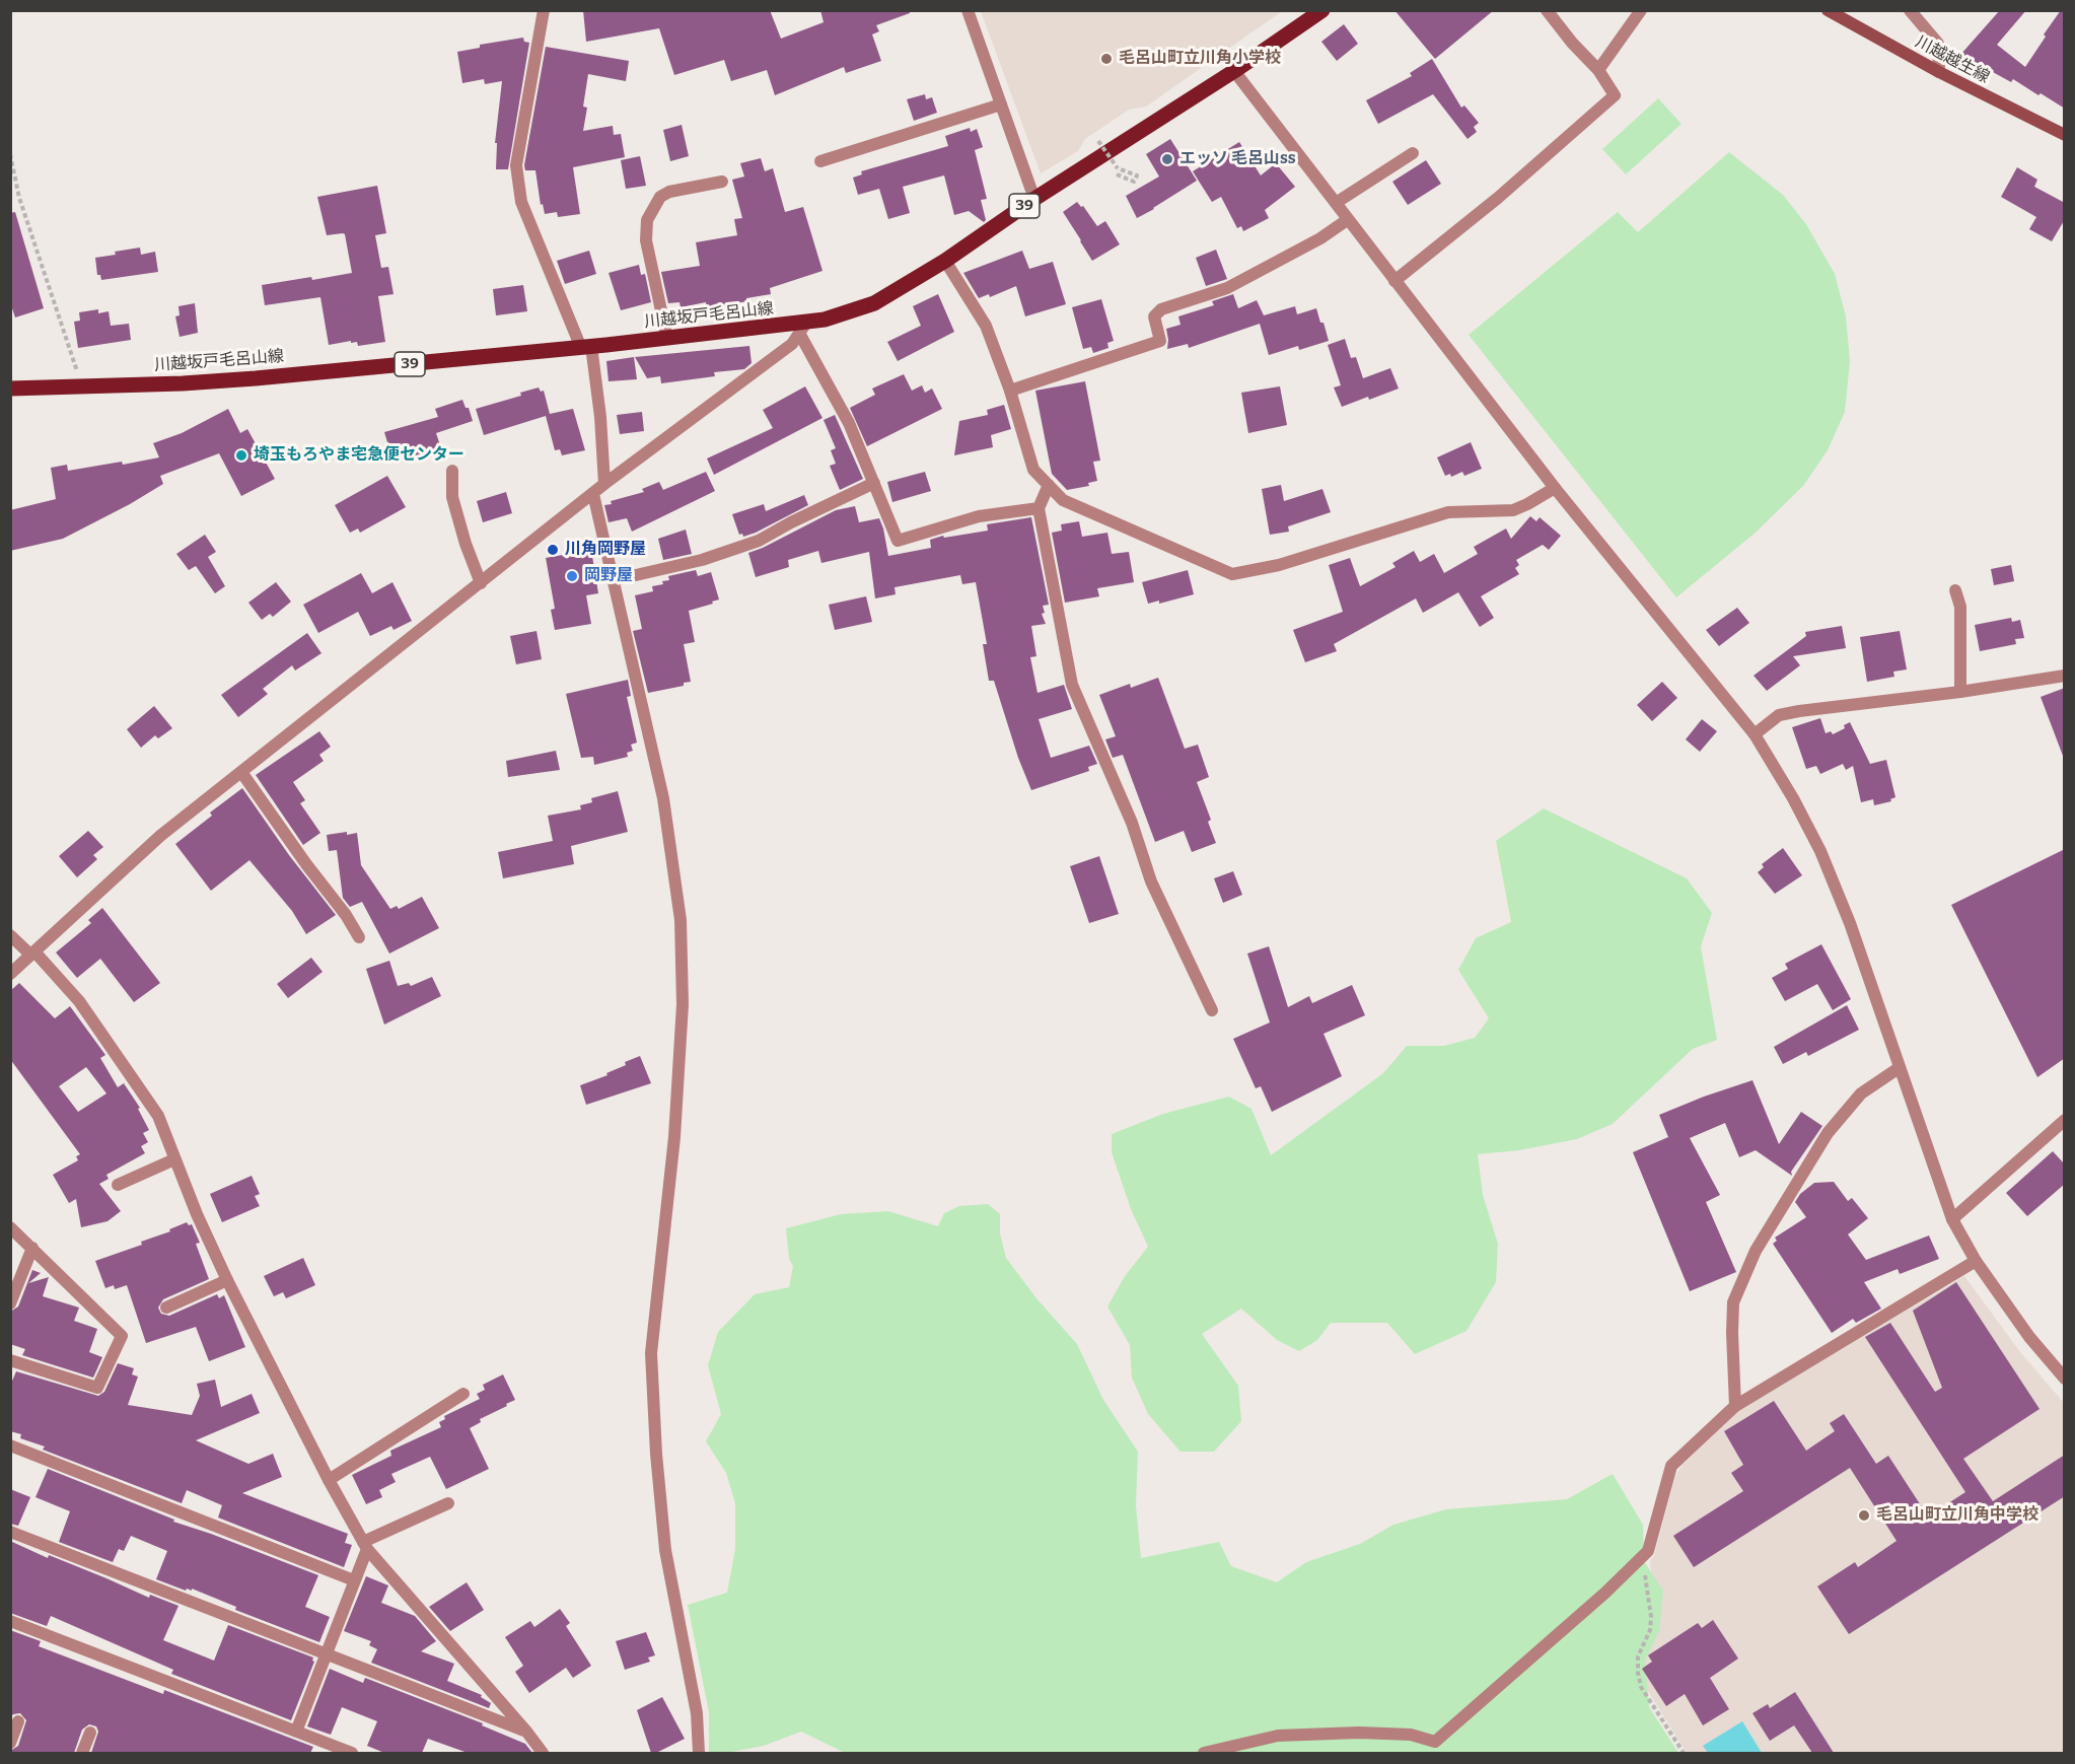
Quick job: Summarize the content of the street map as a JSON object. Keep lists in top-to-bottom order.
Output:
{
  "streets": {
    "main road": ["川越越生線", "39", "川越坂戸毛呂山線"]
  },
  "places": [
    "毛呂山町立川角小学校",
    "エッソ 毛呂山ss",
    "埼玉もろやま宅急便センター",
    "川角岡野屋",
    "岡野屋",
    "毛呂山町立川角中学校"
  ]
}
